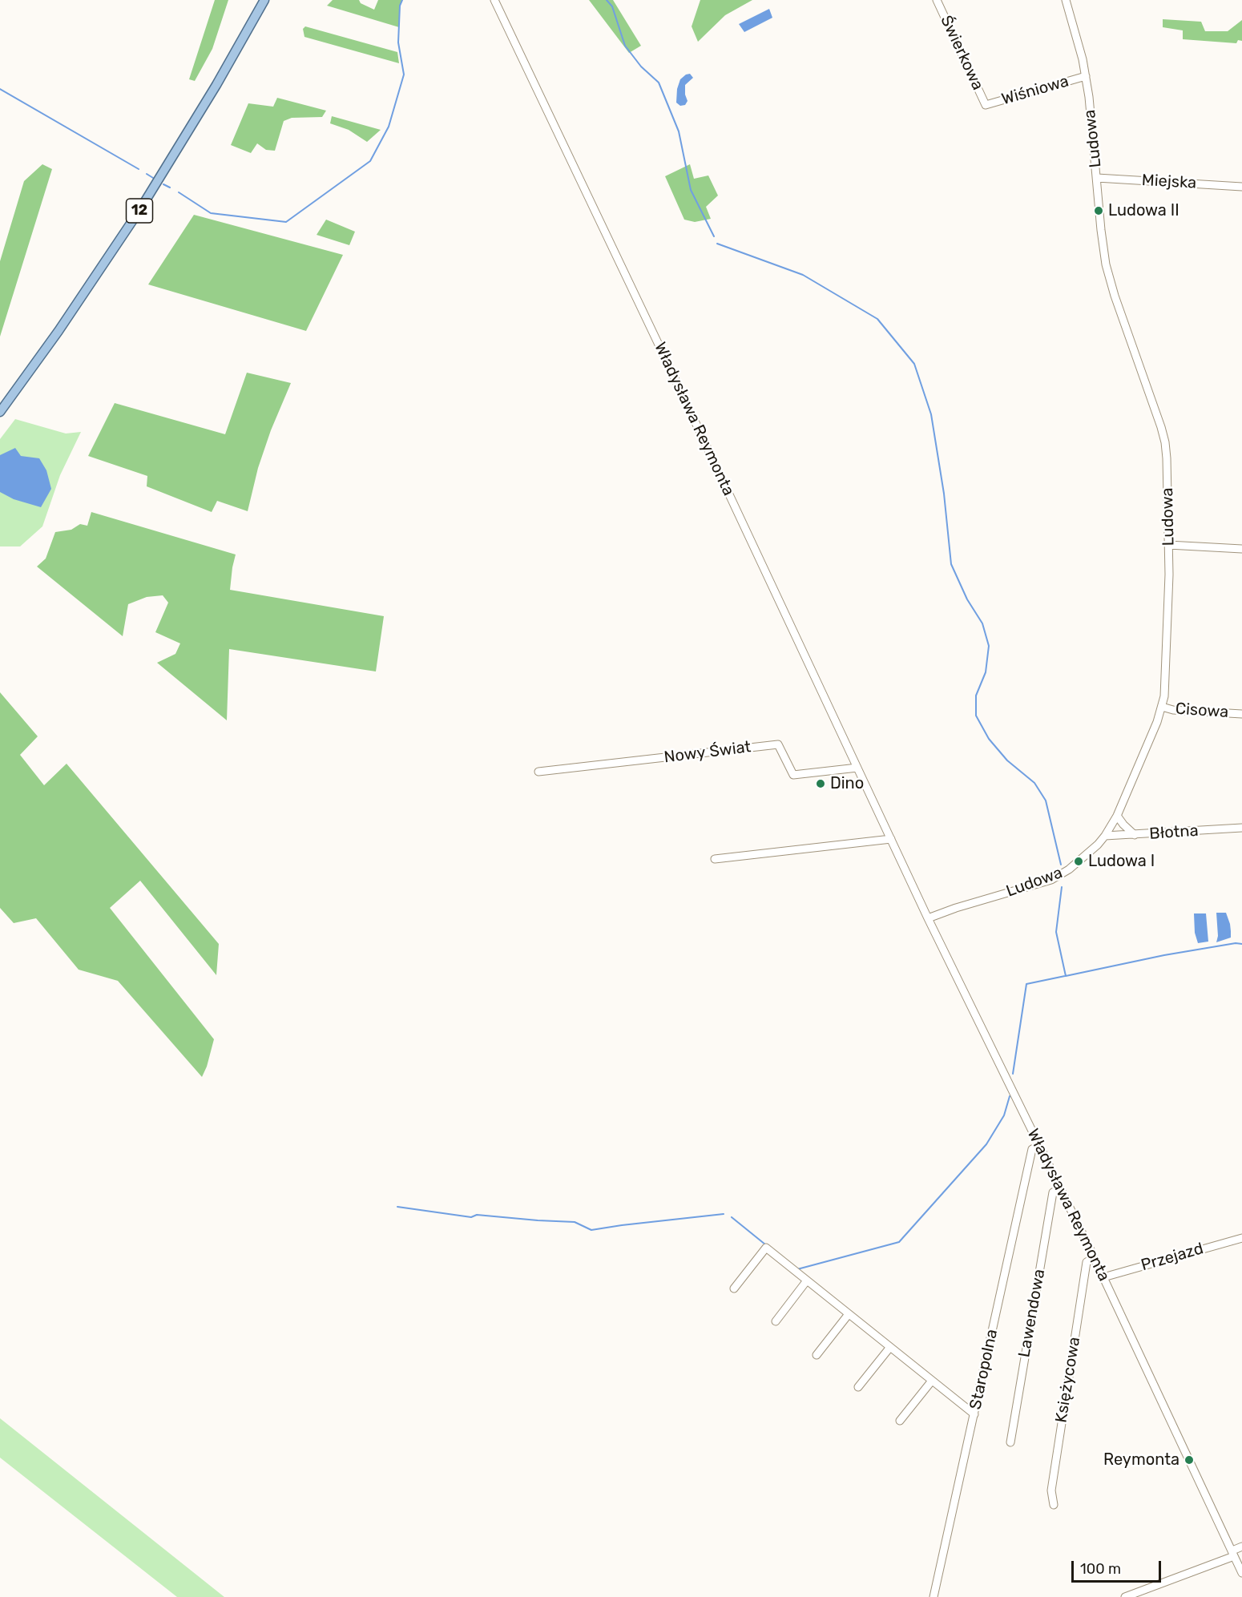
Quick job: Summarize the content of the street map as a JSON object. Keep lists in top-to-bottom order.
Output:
{
  "streets": {
    "main road": ["12"],
    "street": [
      "Świerkowa",
      "Wiśniowa",
      "Ludowa",
      "Miejska",
      "Władysława Reymonta",
      "Cisowa",
      "Nowy Świat",
      "Błotna",
      "Przejazd",
      "Lawendowa",
      "Staropolna",
      "Księżycowa"
    ]
  },
  "crossings": [
    ["Świerkowa", "Wiśniowa"],
    ["Wiśniowa", "Ludowa"],
    ["Ludowa", "Miejska"],
    ["Ludowa", "Władysława Reymonta"],
    ["Ludowa", "Cisowa"],
    ["Ludowa", "Błotna"],
    ["Władysława Reymonta", "Nowy Świat"],
    ["Władysława Reymonta", "Przejazd"],
    ["Władysława Reymonta", "Lawendowa"],
    ["Władysława Reymonta", "Staropolna"],
    ["Władysława Reymonta", "Księżycowa"]
  ],
  "places": [
    "Ludowa II",
    "Dino",
    "Ludowa I",
    "Reymonta"
  ],
  "scale_bar": "100 m"
}
